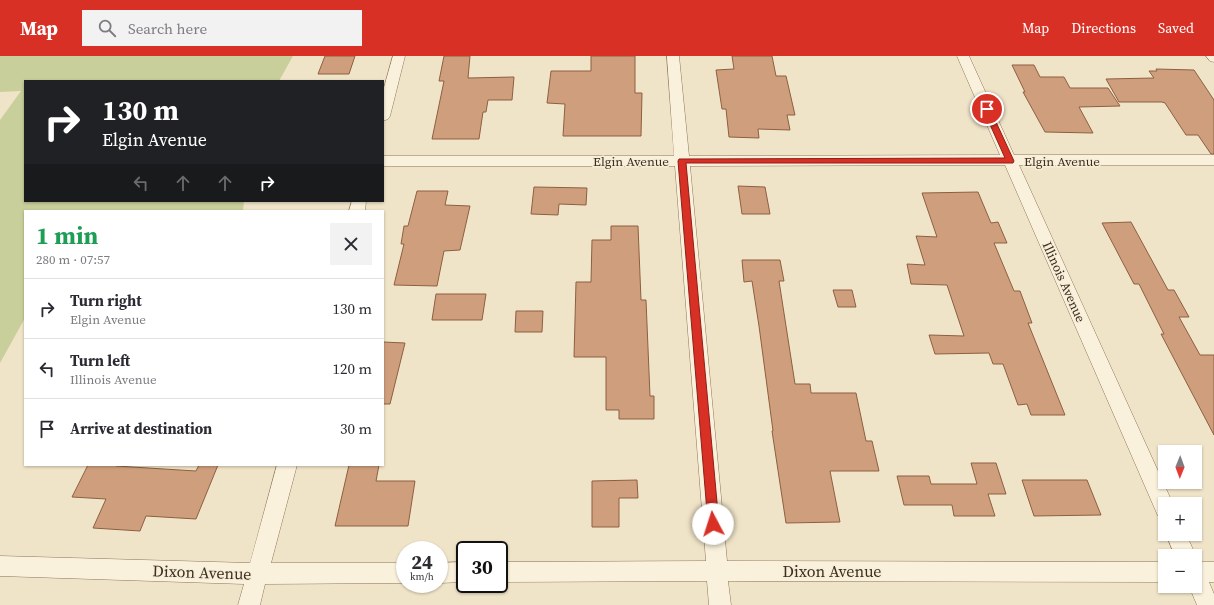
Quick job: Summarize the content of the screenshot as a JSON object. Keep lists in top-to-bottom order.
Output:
{
  "streets": {
    "street": ["Elgin Avenue", "Illinois Avenue", "Dixon Avenue"]
  },
  "crossings": [
    ["Elgin Avenue", "Illinois Avenue"]
  ],
  "north": "bottom",
  "page": {
    "header": "Map",
    "search": "Search here",
    "nav": ["Map", "Directions", "Saved"],
    "turn": ["130 m", "Elgin Avenue"],
    "heading": ["1 min", "280 m · 07:57"],
    "list": [
      {
        "name": "Turn right",
        "note": "Elgin Avenue",
        "value": "130 m"
      },
      {
        "name": "Turn left",
        "note": "Illinois Avenue",
        "value": "120 m"
      },
      {
        "name": "Arrive at destination",
        "value": "30 m"
      }
    ],
    "map_buttons": ["+", "−"],
    "speed": "24 km/h",
    "limit": "30"
  }
}
